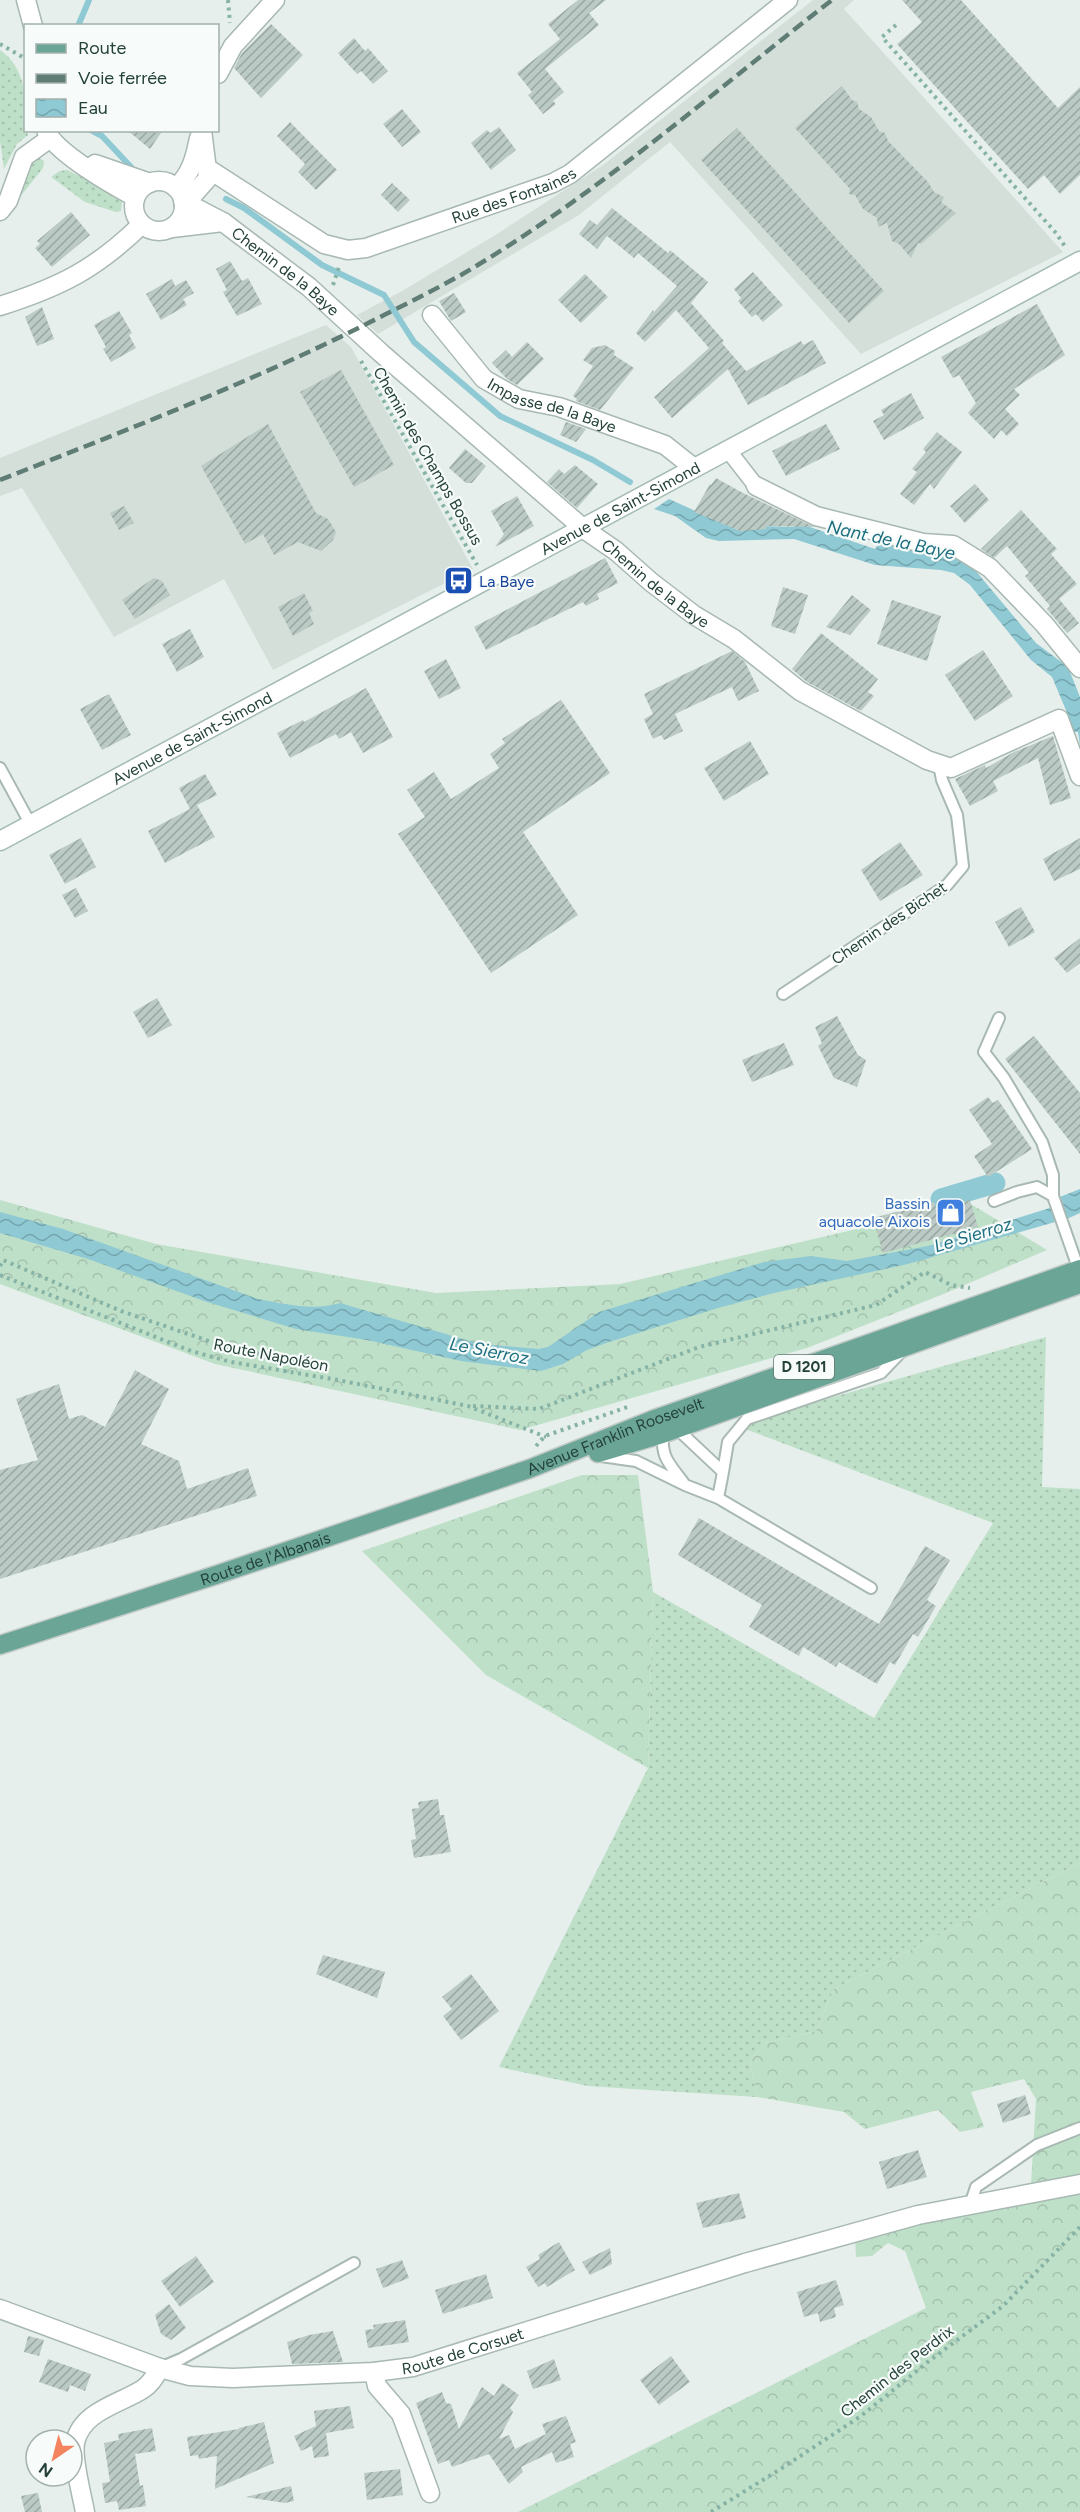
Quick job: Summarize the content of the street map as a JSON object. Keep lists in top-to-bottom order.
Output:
{
  "streets": {
    "main road": ["D 1201", "Avenue Franklin Roosevelt", "Route de l'Albanais"],
    "street": [
      "Rue des Fontaines",
      "Chemin de la Baye",
      "Impasse de la Baye",
      "Avenue de Saint-Simond",
      "Route de Corsuet"
    ],
    "lane": ["Chemin des Bichet"],
    "path": ["Chemin des Champs Bossus", "Route Napoléon", "Chemin des Perdrix"]
  },
  "crossings": [
    ["Rue des Fontaines", "Chemin de la Baye"],
    ["Chemin de la Baye", "Chemin des Champs Bossus"],
    ["Chemin de la Baye", "Avenue de Saint-Simond"],
    ["Chemin de la Baye", "Chemin des Bichet"],
    ["Impasse de la Baye", "Avenue de Saint-Simond"],
    ["Chemin des Champs Bossus", "Avenue de Saint-Simond"],
    ["Avenue Franklin Roosevelt", "Route de l'Albanais"]
  ],
  "water": ["Nant de la Baye", "Le Sierroz"],
  "places": {
    "bus stop": ["La Baye"],
    "shop": ["Bassin aquacole Aixois"]
  },
  "legend": ["Route", "Voie ferrée", "Eau"],
  "north": "bottom left"
}
